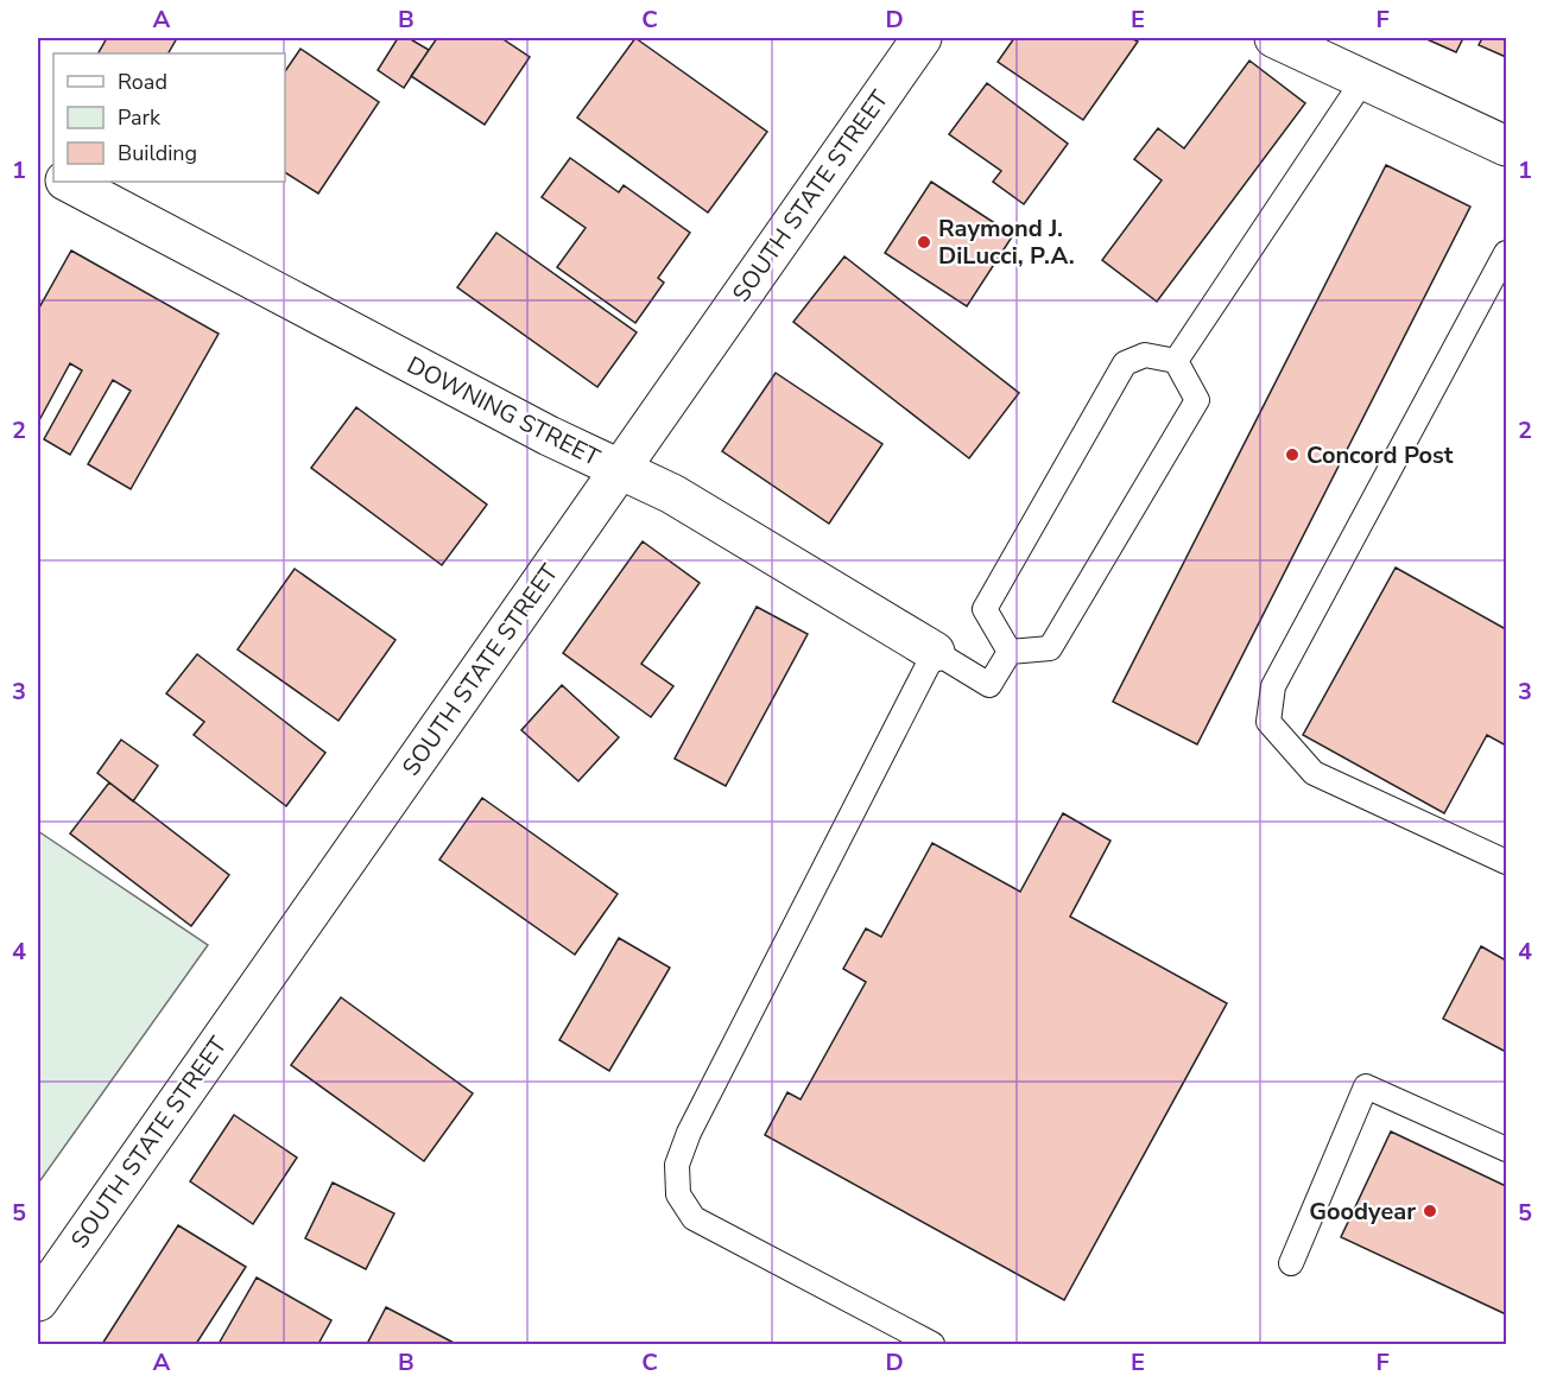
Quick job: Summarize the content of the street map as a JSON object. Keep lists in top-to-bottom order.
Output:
{
  "streets": {
    "street": ["SOUTH STATE STREET", "DOWNING STREET"]
  },
  "crossings": [
    ["SOUTH STATE STREET", "DOWNING STREET"]
  ],
  "places": ["Raymond J. DiLucci, P.A.", "Concord Post", "Goodyear"],
  "legend": ["Road", "Park", "Building"],
  "grid": {
    "columns": [
      "A",
      "B",
      "C",
      "D",
      "E",
      "F"
    ],
    "rows": [
      "1",
      "2",
      "3",
      "4",
      "5"
    ]
  }
}
